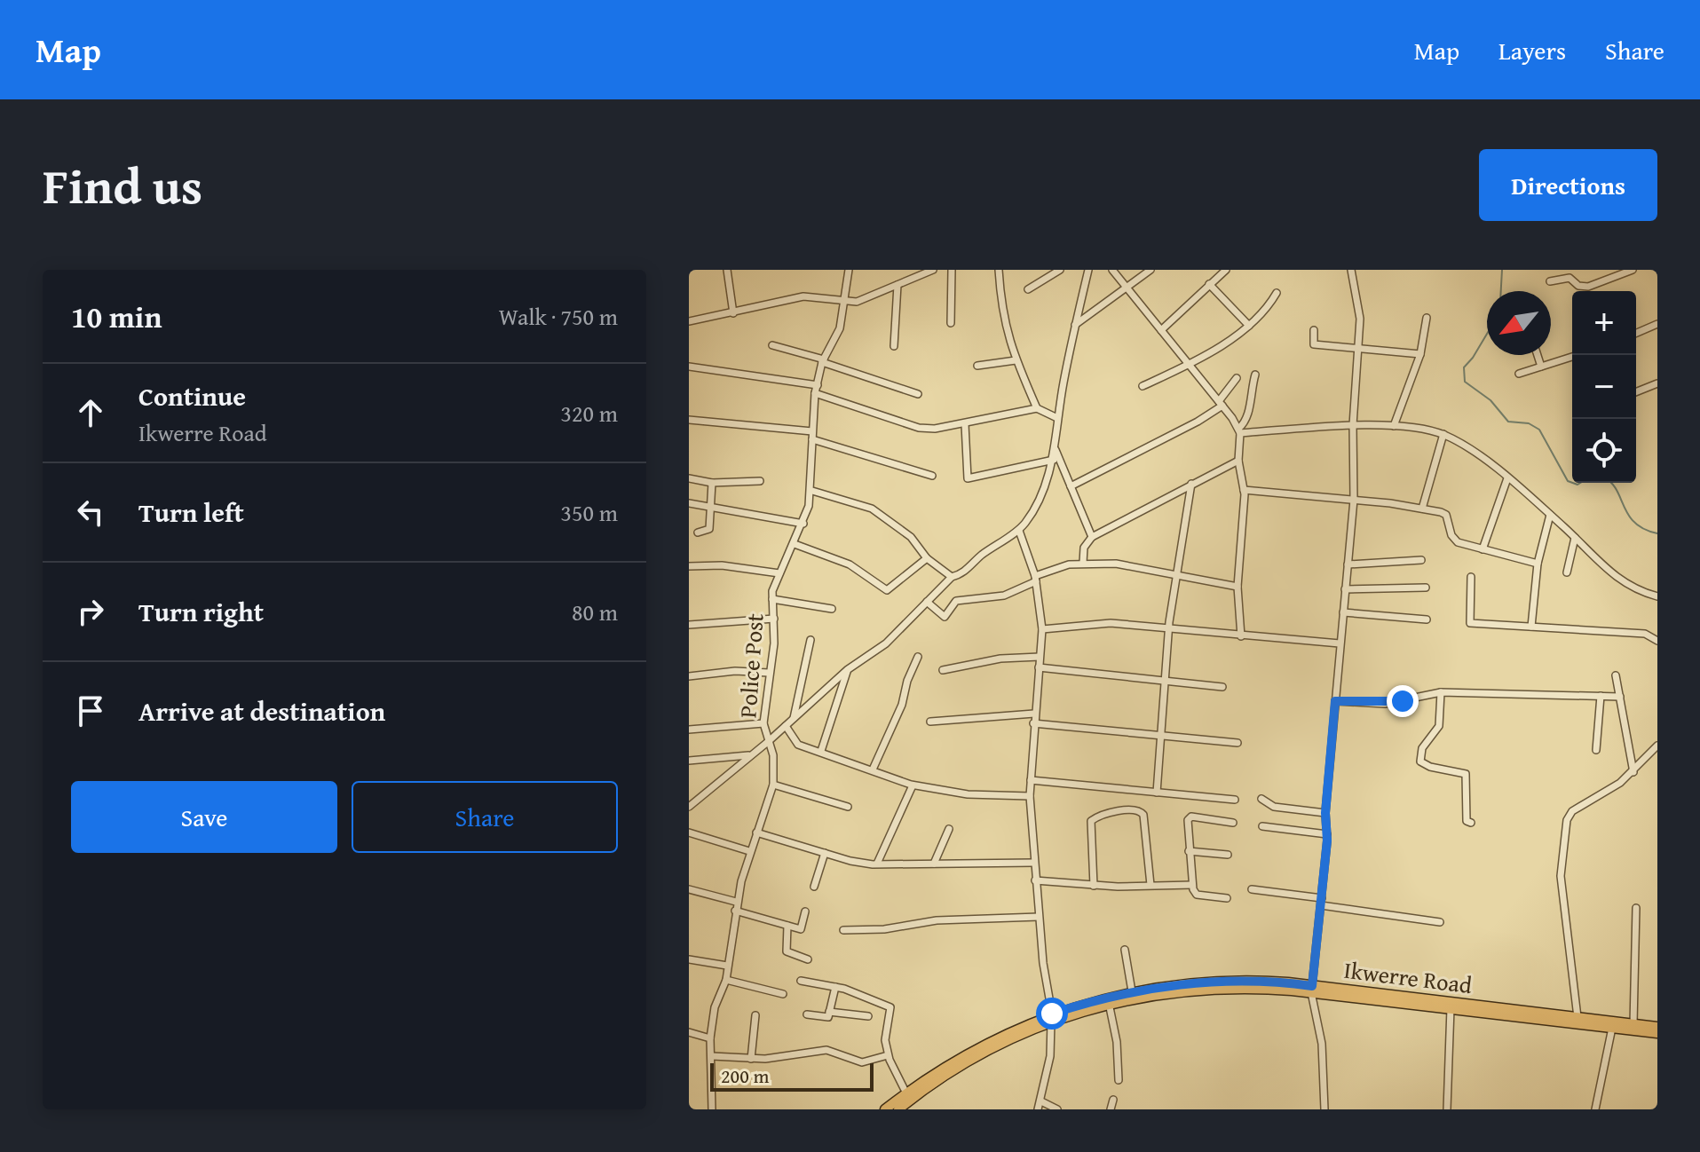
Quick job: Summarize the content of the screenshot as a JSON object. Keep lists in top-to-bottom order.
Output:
{
  "streets": {
    "main road": ["Ikwerre Road"],
    "street": ["Police Post"]
  },
  "scale_bar": "200 m",
  "north": "bottom left",
  "page": {
    "header": "Map",
    "nav": ["Map", "Layers", "Share"],
    "title": "Find us",
    "buttons": [
      "Directions",
      ["Save", "Share"]
    ],
    "heading": ["10 min", "Walk · 750 m"],
    "map_buttons": ["+", "−"],
    "list": [
      ["Continue", "Ikwerre Road", "320 m"],
      ["Turn left", "350 m"],
      ["Turn right", "80 m"],
      "Arrive at destination"
    ],
    "scale": "200 m"
  }
}
